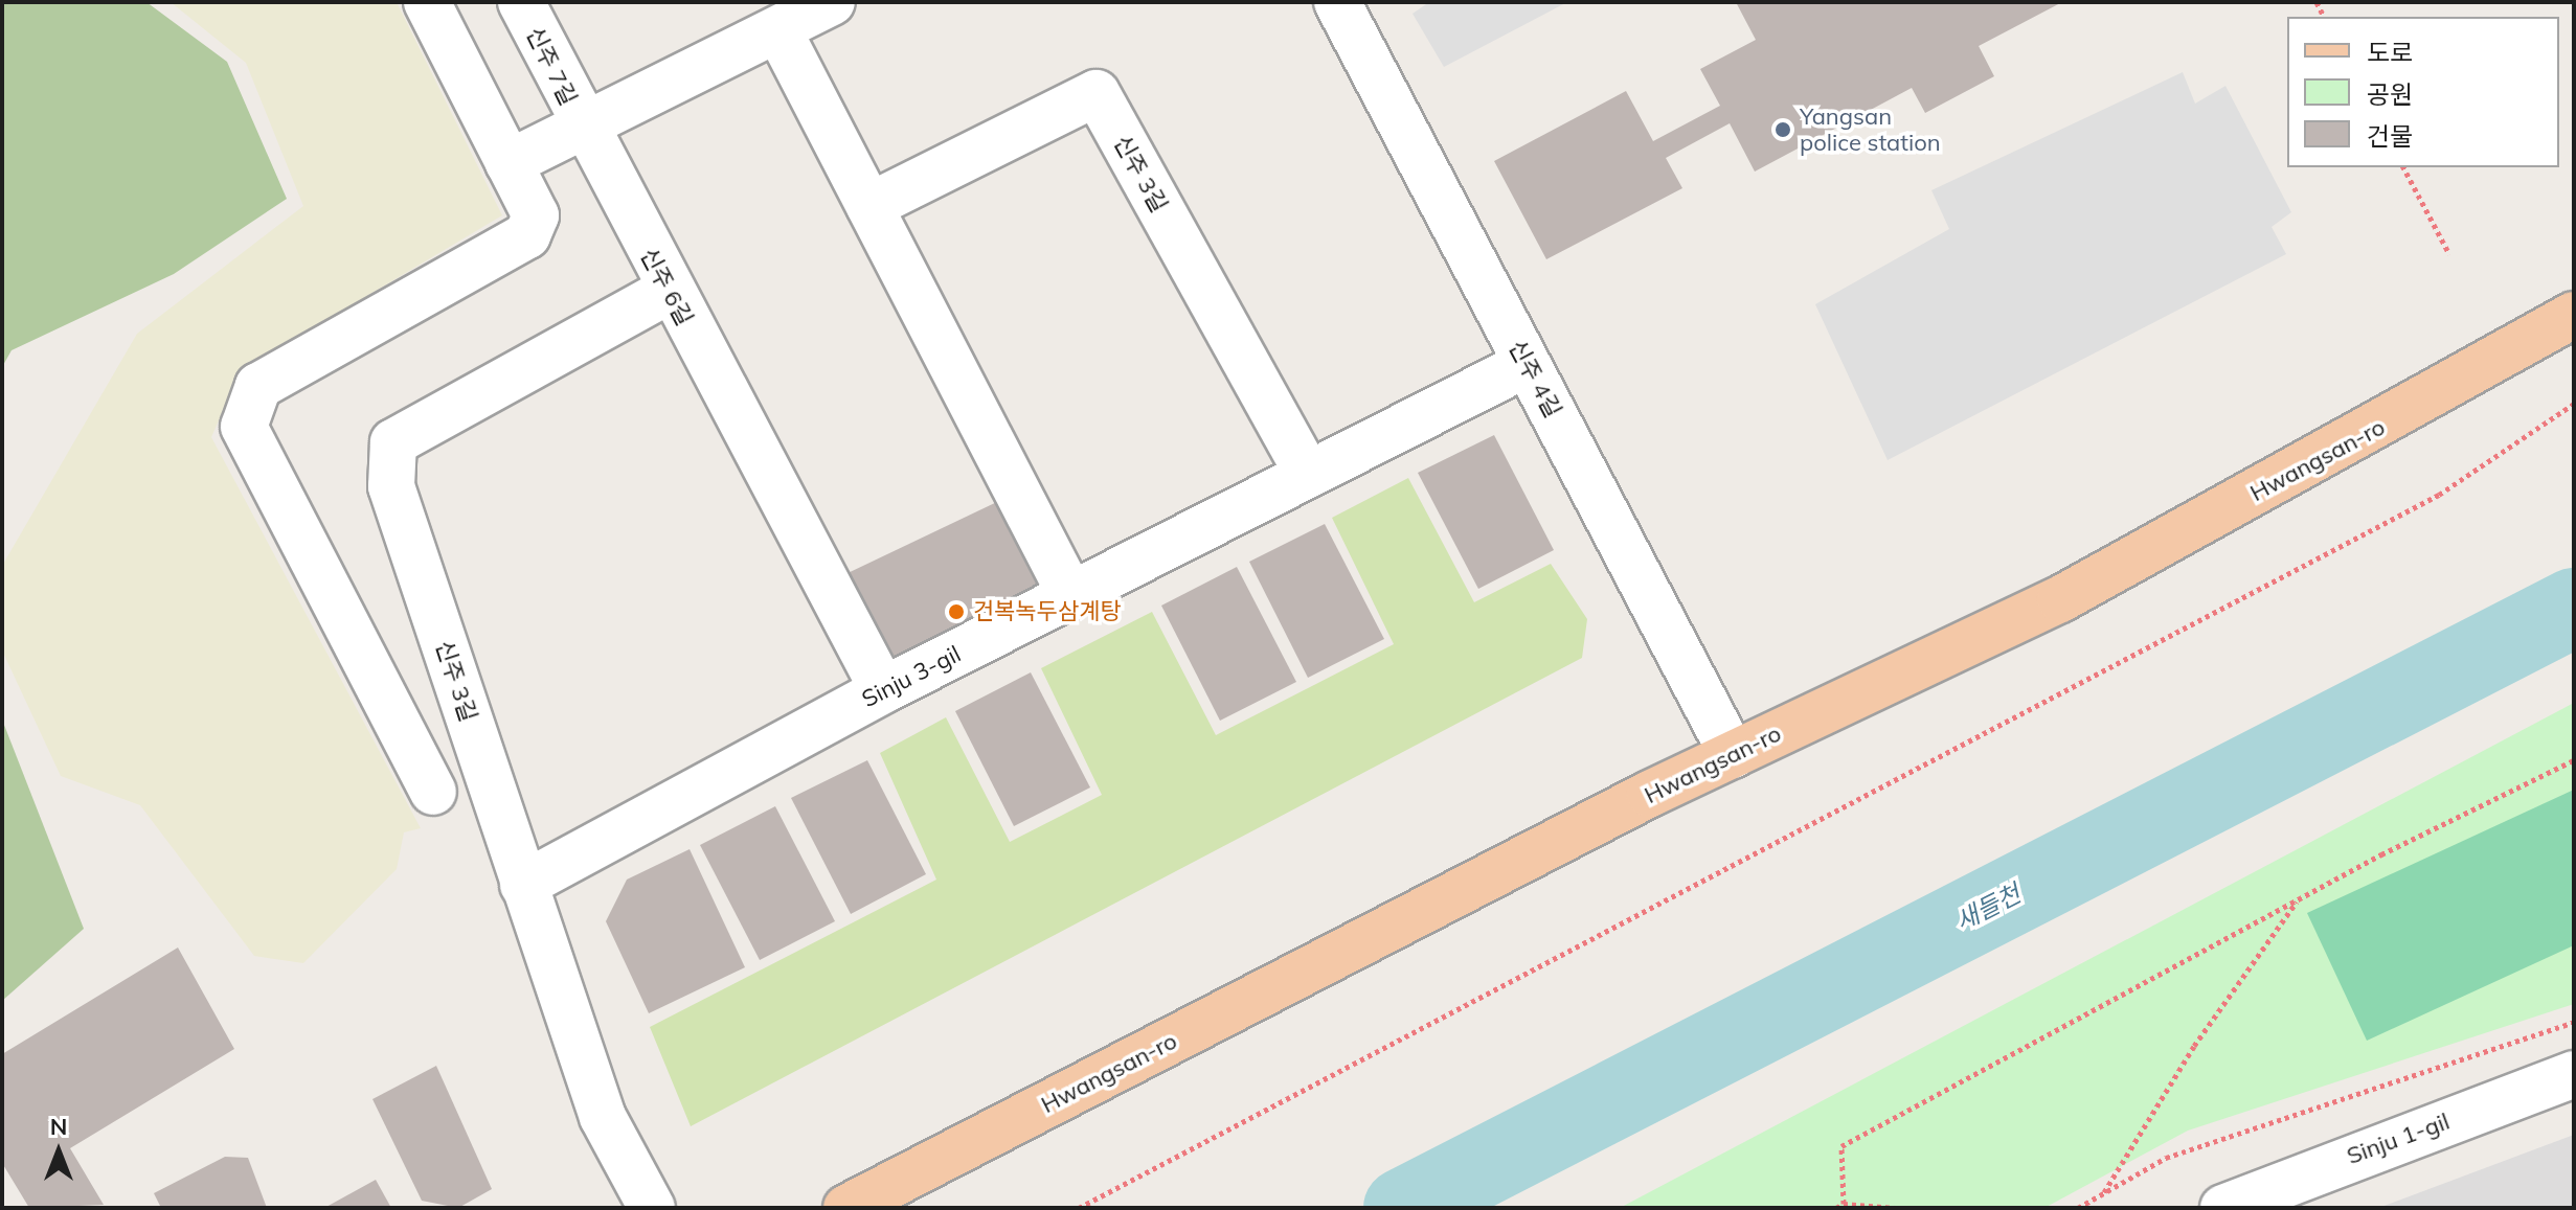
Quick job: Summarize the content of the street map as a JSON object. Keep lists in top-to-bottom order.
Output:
{
  "streets": {
    "main road": ["Hwangsan-ro"],
    "street": [
      "신주 7길",
      "신주 3길",
      "신주 6길",
      "신주 4길",
      "Sinju 3-gil",
      "Sinju 1-gil"
    ]
  },
  "crossings": [
    ["신주 7길", "신주 6길"],
    ["신주 3길", "신주 6길"],
    ["신주 3길", "Sinju 3-gil"],
    ["신주 6길", "Sinju 3-gil"],
    ["신주 4길", "Hwangsan-ro"],
    ["신주 4길", "Sinju 3-gil"]
  ],
  "water": ["새들천"],
  "places": ["Yangsan police station", "건복녹두삼계탕"],
  "legend": ["도로", "공원", "건물"],
  "north": "top"
}
